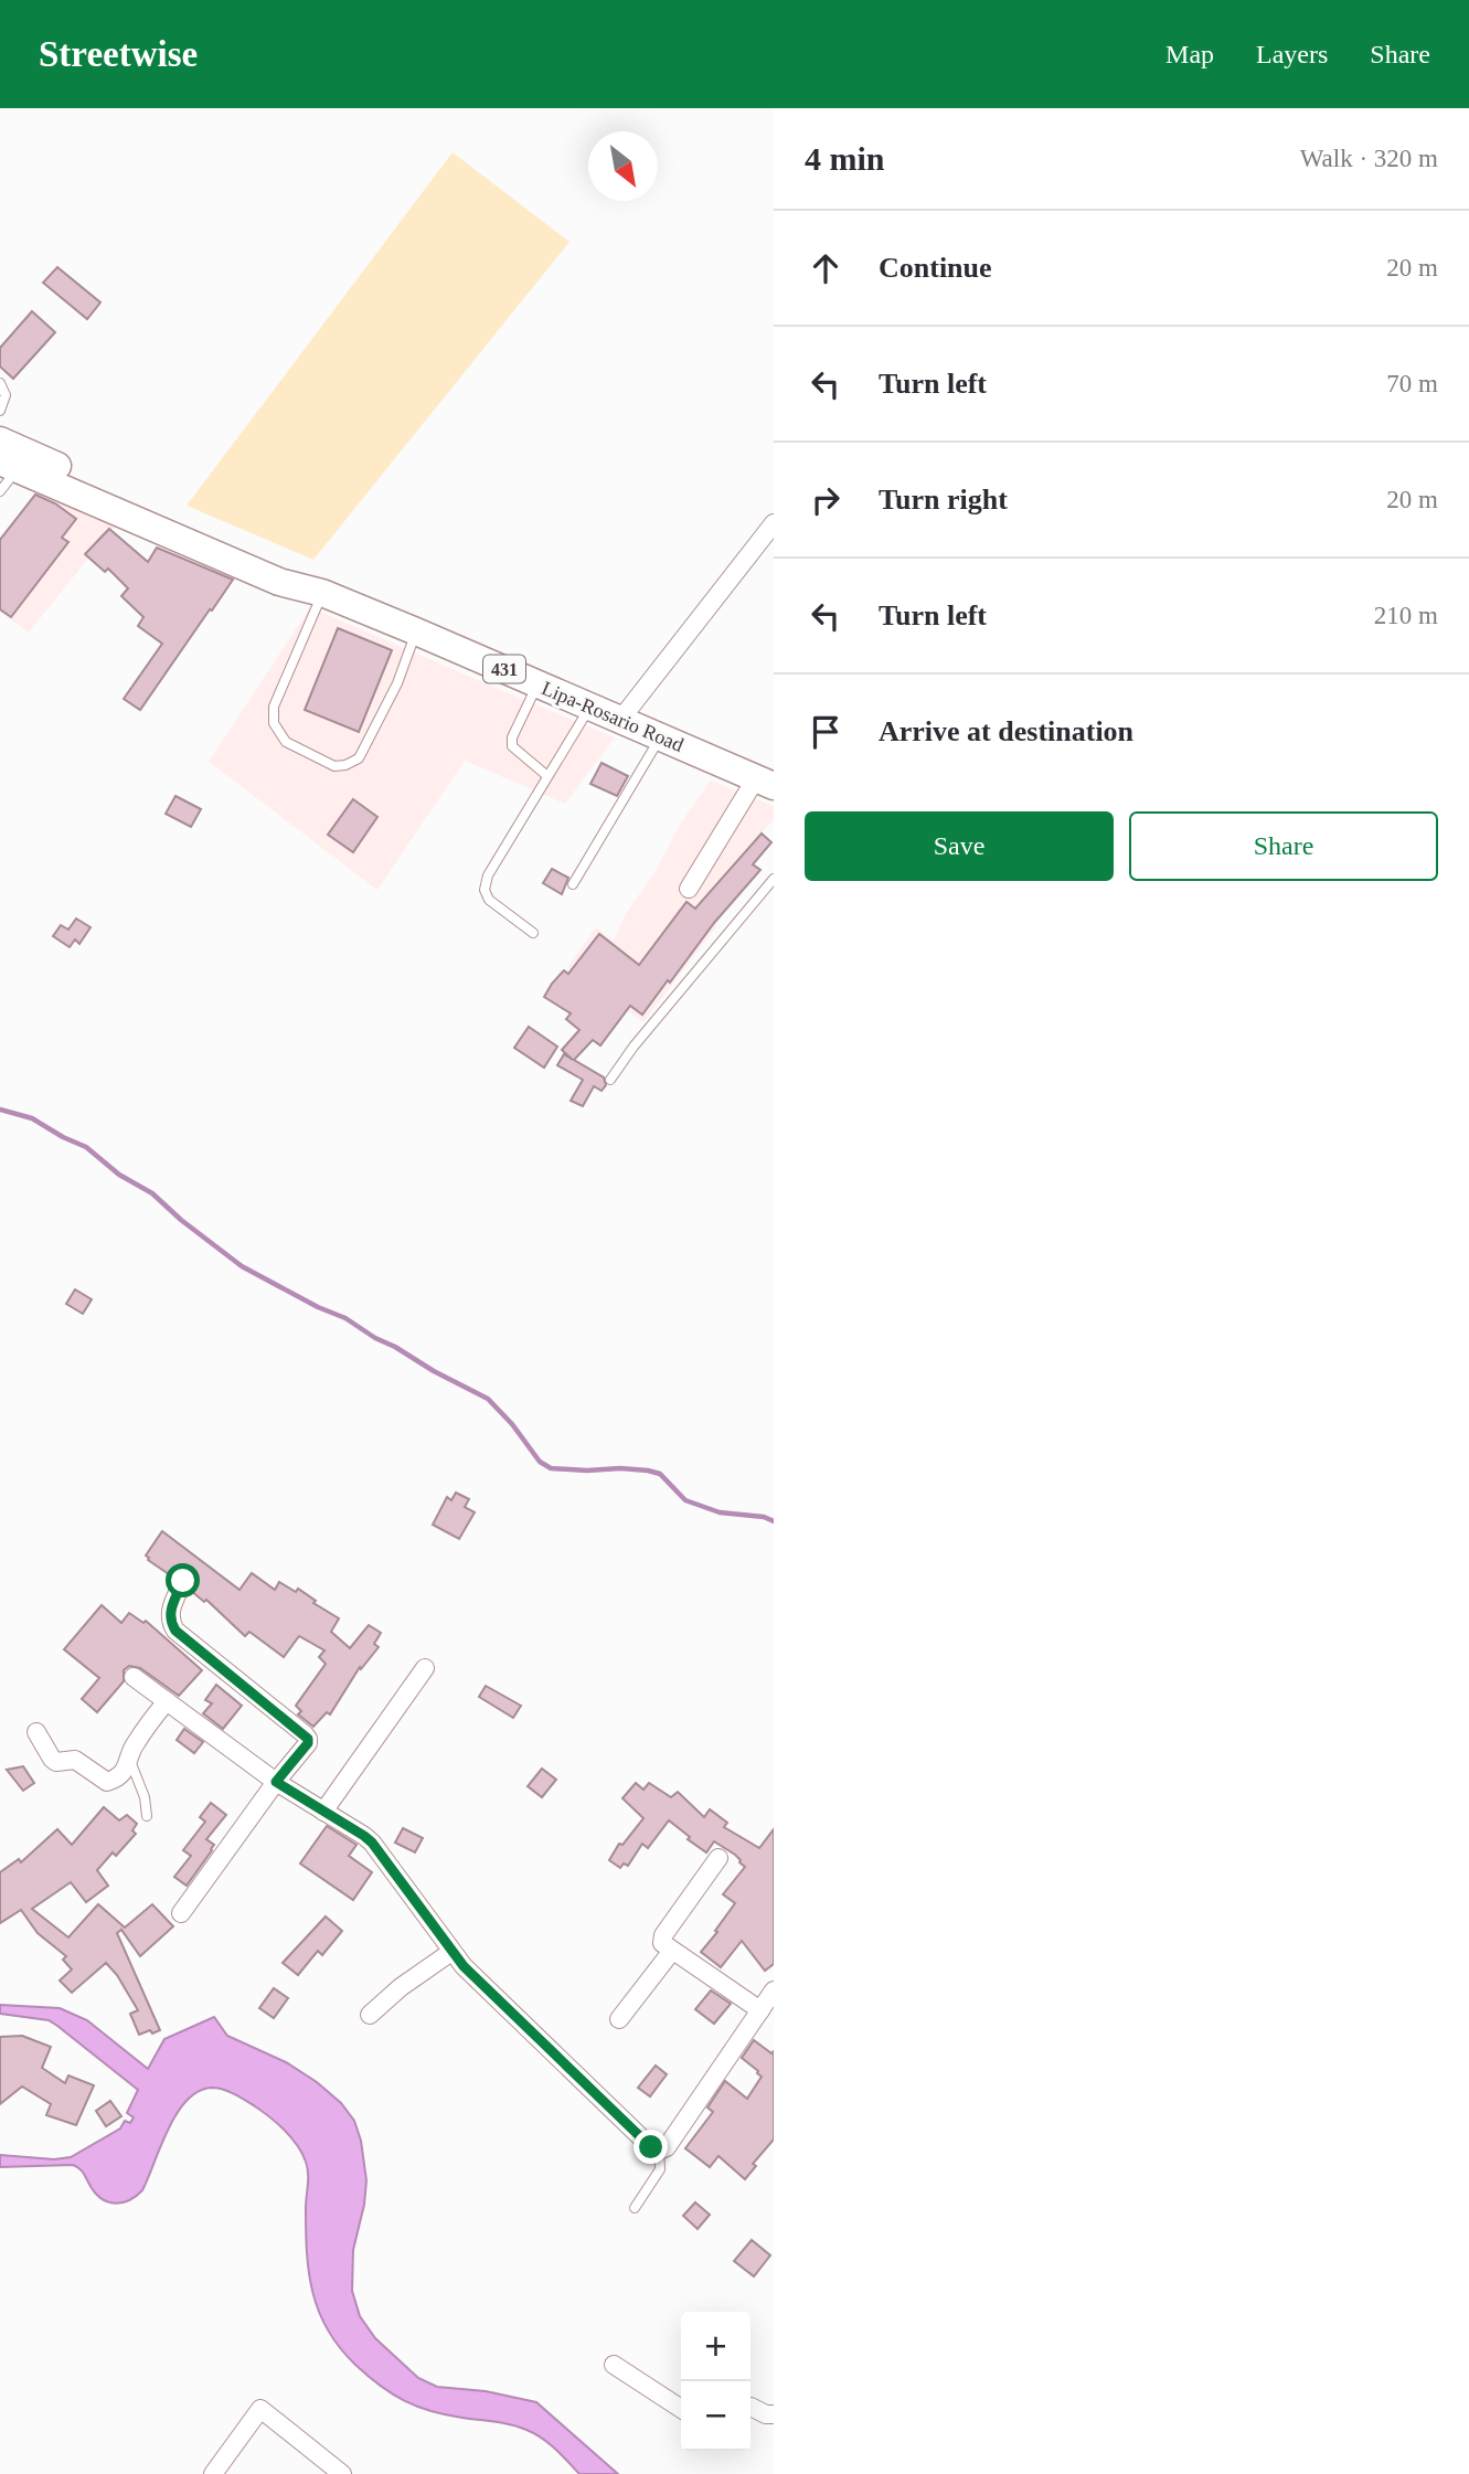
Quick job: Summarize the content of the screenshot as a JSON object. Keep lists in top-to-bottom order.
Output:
{
  "streets": {
    "main road": ["431", "Lipa-Rosario Road"]
  },
  "north": "bottom right",
  "page": {
    "header": "Streetwise",
    "nav": ["Map", "Layers", "Share"],
    "heading": ["4 min", "Walk · 320 m"],
    "list": [
      ["Continue", "20 m"],
      ["Turn left", "70 m"],
      ["Turn right", "20 m"],
      ["Turn left", "210 m"],
      "Arrive at destination"
    ],
    "buttons": ["Save", "Share"],
    "map_buttons": ["+", "−"]
  }
}
